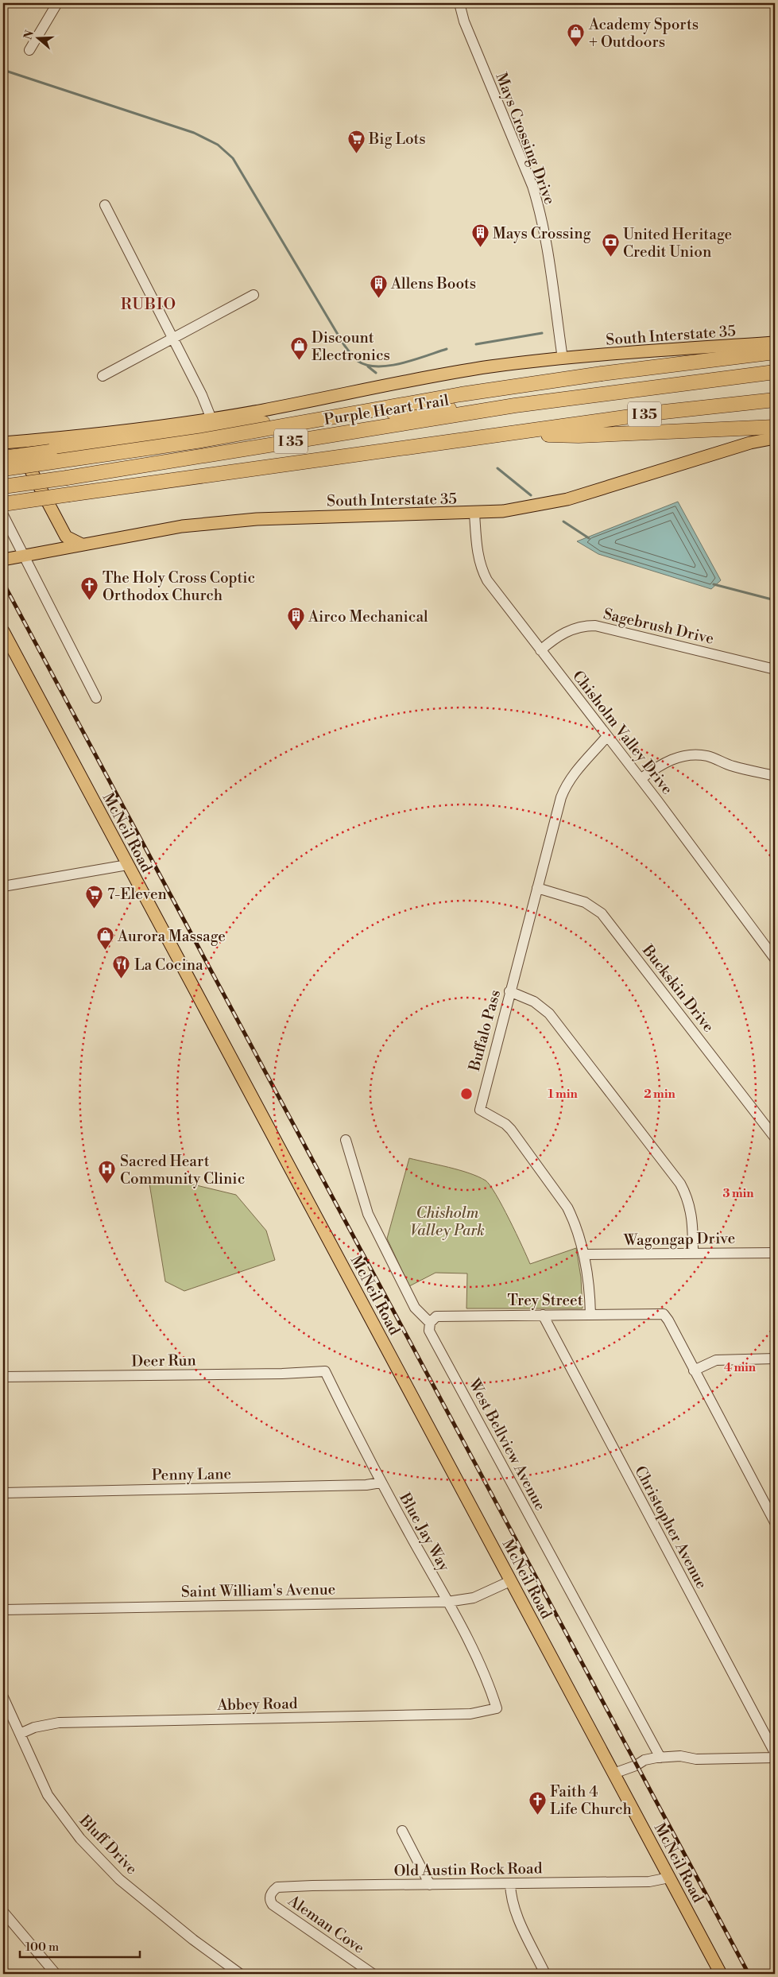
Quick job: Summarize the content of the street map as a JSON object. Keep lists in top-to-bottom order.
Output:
{
  "streets": {
    "highway": ["Purple Heart Trail", "I 35"],
    "main road": ["South Interstate 35", "McNeil Road"],
    "street": [
      "Mays Crossing Drive",
      "Sagebrush Drive",
      "Chisholm Valley Drive",
      "Buckskin Drive",
      "Buffalo Pass",
      "Wagongap Drive",
      "Trey Street",
      "Deer Run",
      "West Bellview Avenue",
      "Penny Lane",
      "Christopher Avenue",
      "Blue Jay Way",
      "Saint William's Avenue",
      "Abbey Road",
      "Bluff Drive",
      "Old Austin Rock Road",
      "Aleman Cove"
    ]
  },
  "crossings": [
    ["Mays Crossing Drive", "South Interstate 35"],
    ["South Interstate 35", "Chisholm Valley Drive"],
    ["Sagebrush Drive", "Chisholm Valley Drive"],
    ["Chisholm Valley Drive", "Buffalo Pass"],
    ["McNeil Road", "Saint William's Avenue"],
    ["McNeil Road", "Old Austin Rock Road"],
    ["Buckskin Drive", "Buffalo Pass"],
    ["Buffalo Pass", "Wagongap Drive"],
    ["Buffalo Pass", "Trey Street"],
    ["Trey Street", "West Bellview Avenue"],
    ["Trey Street", "Christopher Avenue"],
    ["Deer Run", "Blue Jay Way"],
    ["Penny Lane", "Blue Jay Way"],
    ["Blue Jay Way", "Saint William's Avenue"],
    ["Blue Jay Way", "Abbey Road"],
    ["Abbey Road", "Bluff Drive"],
    ["Old Austin Rock Road", "Aleman Cove"]
  ],
  "districts": ["RUBIO"],
  "parks": ["Chisholm Valley Park"],
  "places": {
    "shop": ["Academy Sports + Outdoors", "Discount Electronics", "Aurora Massage"],
    "supermarket": ["Big Lots", "7-Eleven"],
    "building": ["Mays Crossing", "Allens Boots", "Airco Mechanical"],
    "bank": ["United Heritage Credit Union"],
    "church": ["The Holy Cross Coptic Orthodox Church", "Faith 4 Life Church"],
    "restaurant": ["La Cocina"],
    "hospital": ["Sacred Heart Community Clinic"]
  },
  "scale_bar": "100 m",
  "north": "left",
  "rings": [
    "1 min",
    "2 min",
    "3 min",
    "4 min"
  ]
}
